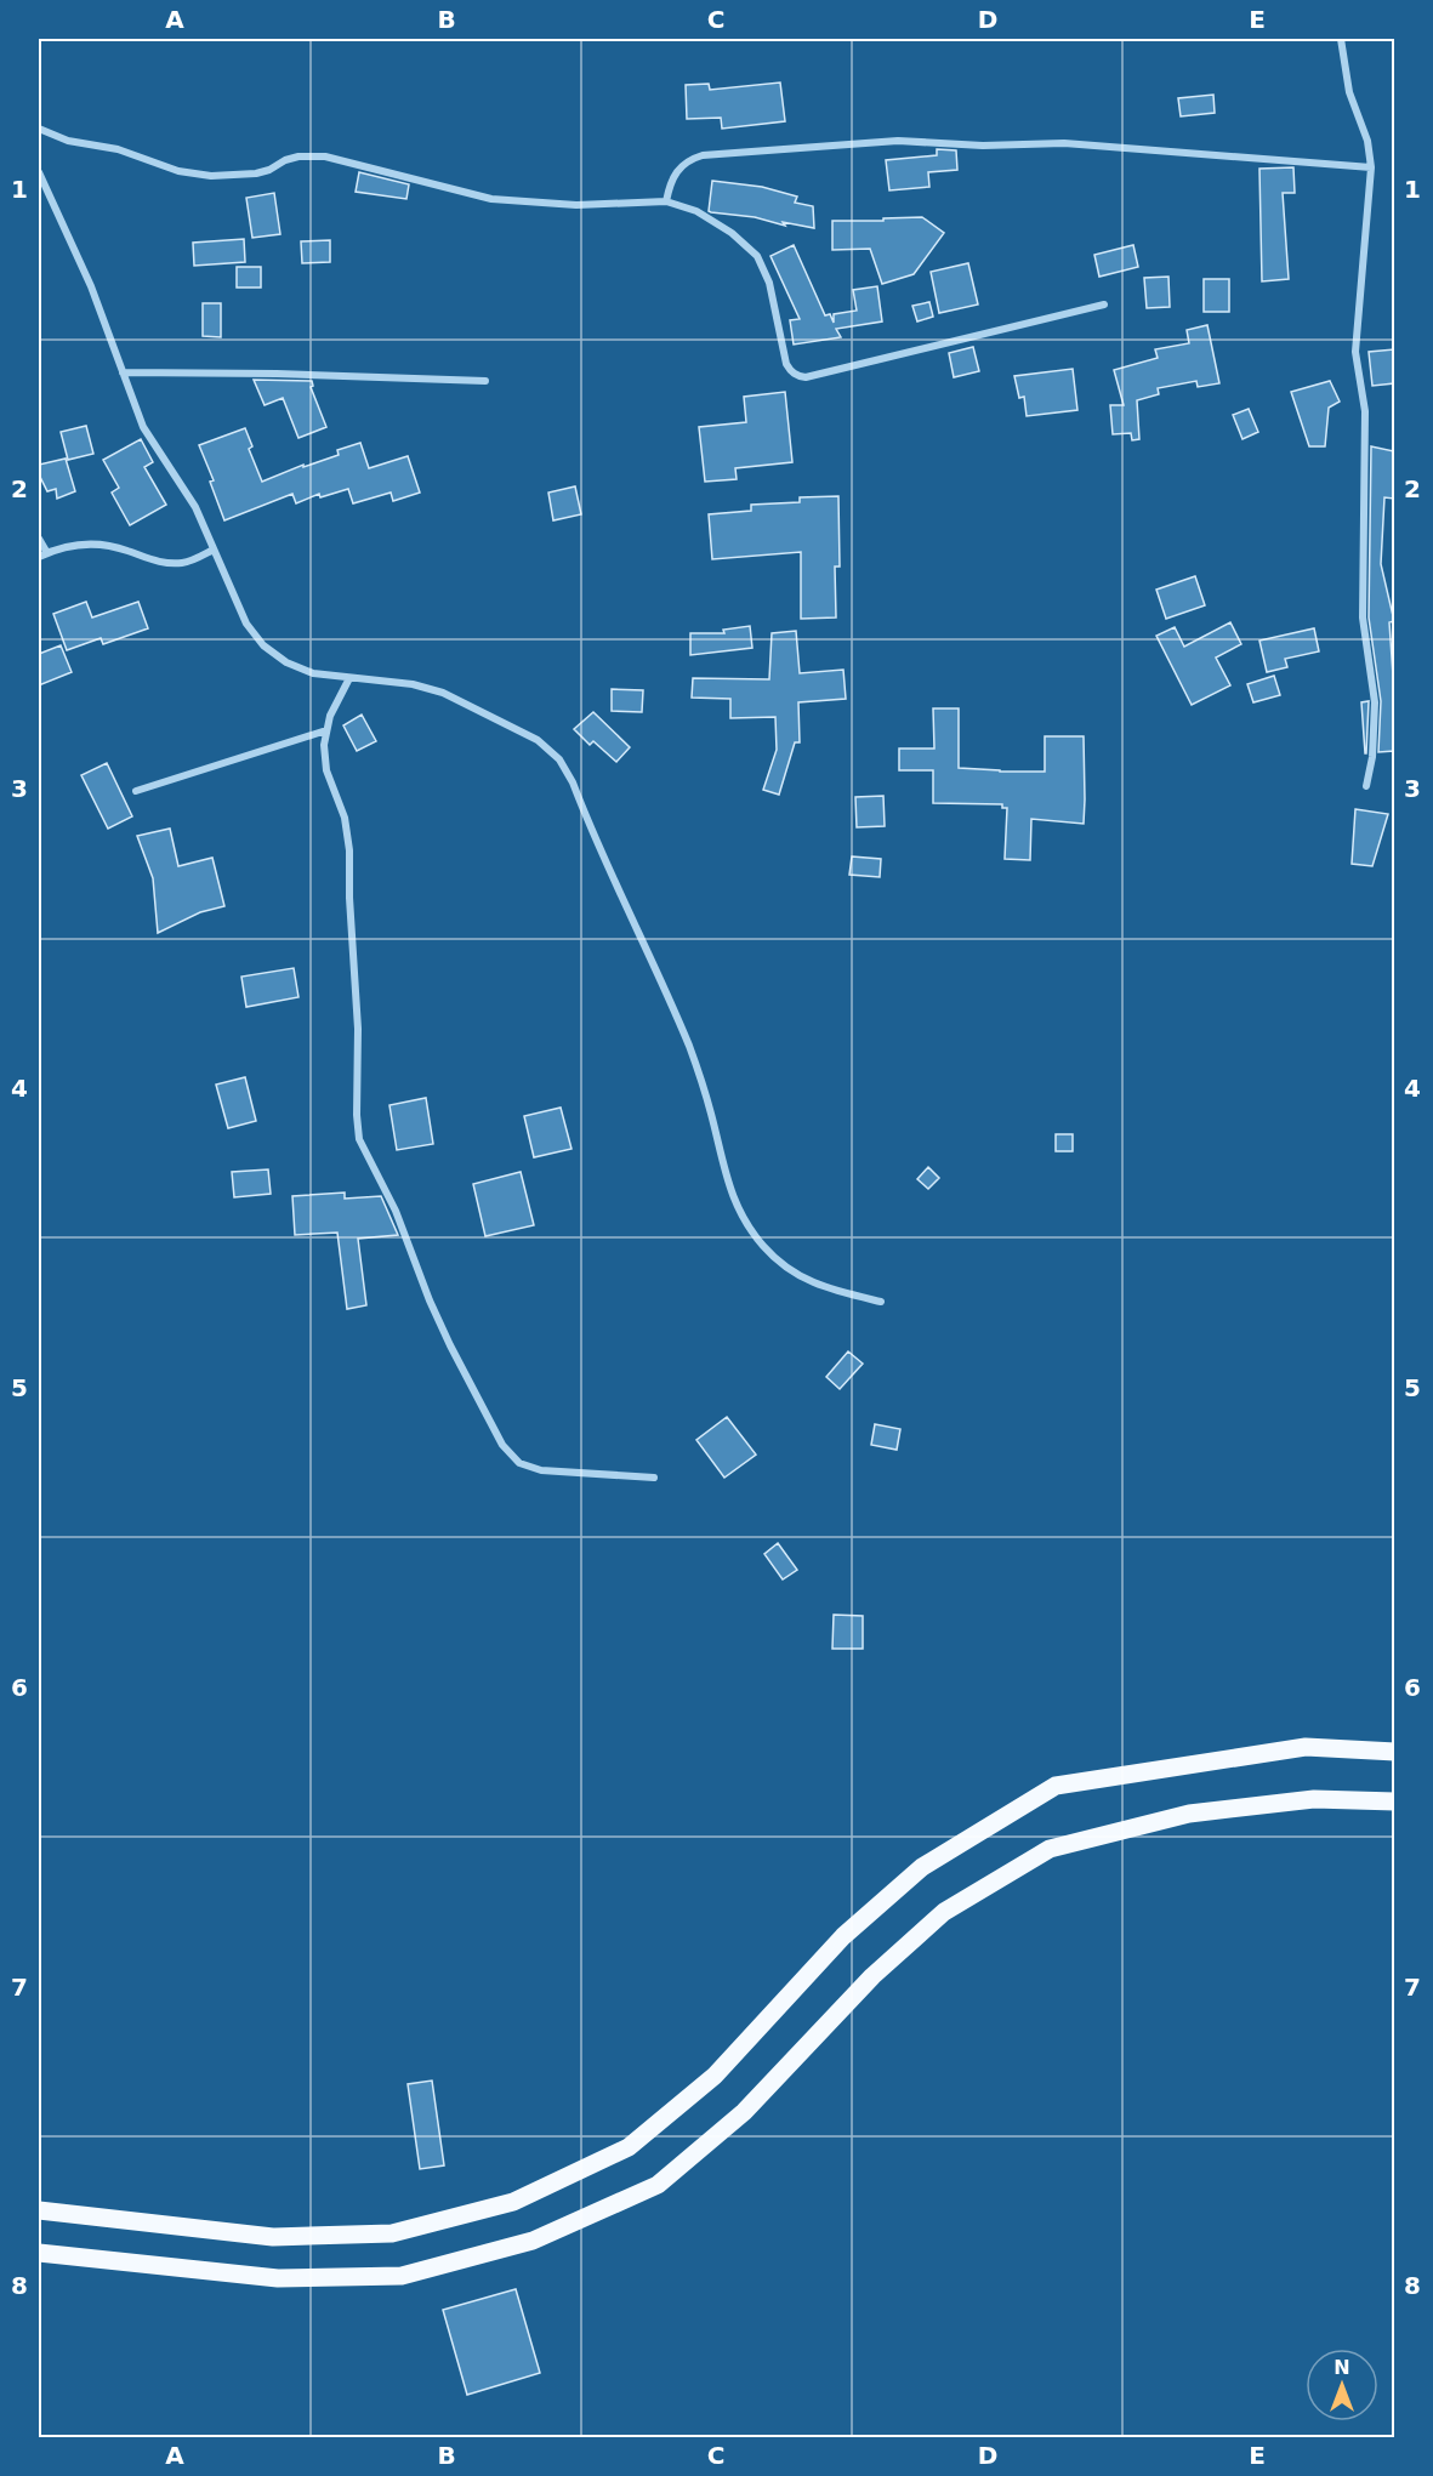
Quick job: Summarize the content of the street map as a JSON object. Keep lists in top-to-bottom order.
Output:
{
  "north": "top",
  "grid": {
    "columns": [
      "A",
      "B",
      "C",
      "D",
      "E"
    ],
    "rows": [
      "1",
      "2",
      "3",
      "4",
      "5",
      "6",
      "7",
      "8"
    ]
  }
}
